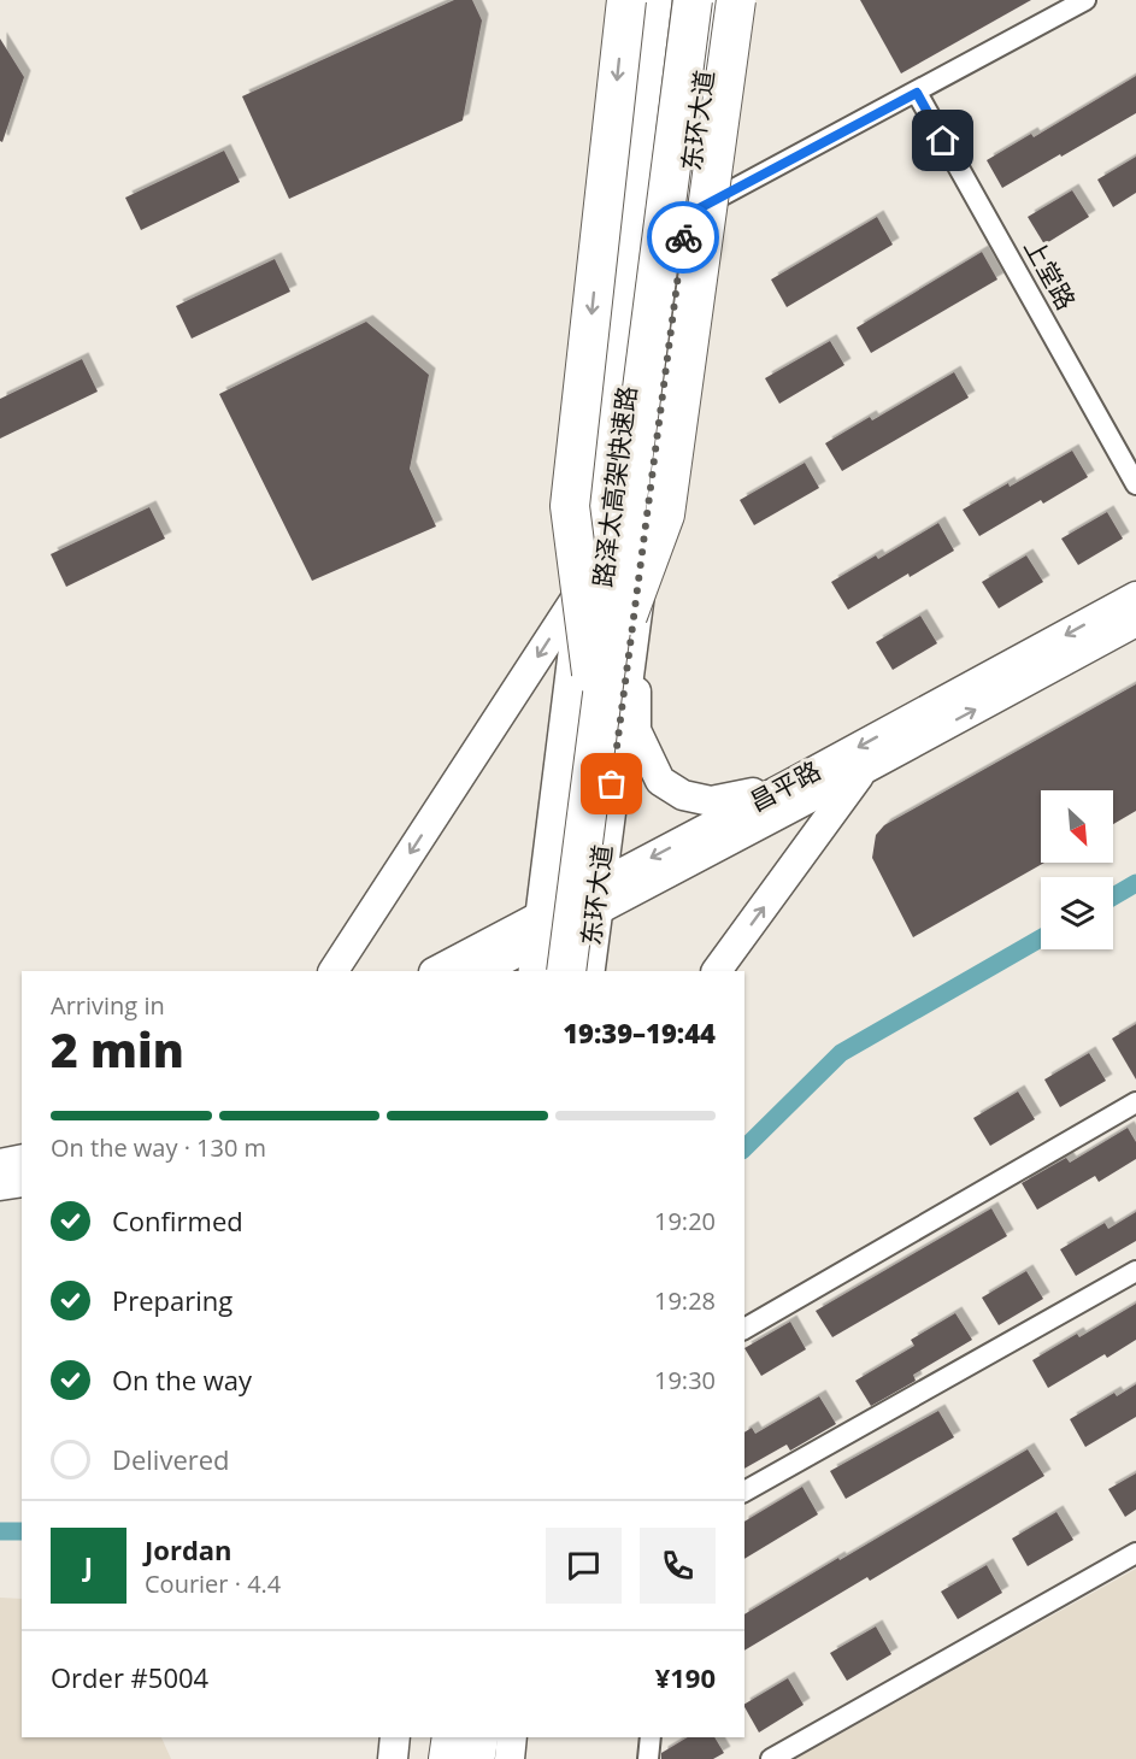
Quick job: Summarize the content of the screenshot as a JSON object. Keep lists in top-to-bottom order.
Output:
{
  "streets": {
    "highway": ["路泽太高架快速路"],
    "main road": ["东环大道", "昌平路"],
    "street": ["上堂路"]
  },
  "crossings": [
    ["东环大道", "昌平路"],
    ["路泽太高架快速路", "昌平路"]
  ],
  "north": "bottom right",
  "page": {
    "heading": ["2 min", "Arriving in", "19:39–19:44"],
    "panel": [
      "Jordan",
      "Courier · 4.4",
      "Order #5004",
      "¥190"
    ],
    "bar": "On the way · 130 m",
    "list": [
      ["Confirmed", "19:20"],
      ["Preparing", "19:28"],
      ["On the way", "19:30"],
      "Delivered"
    ],
    "round": "J"
  }
}
